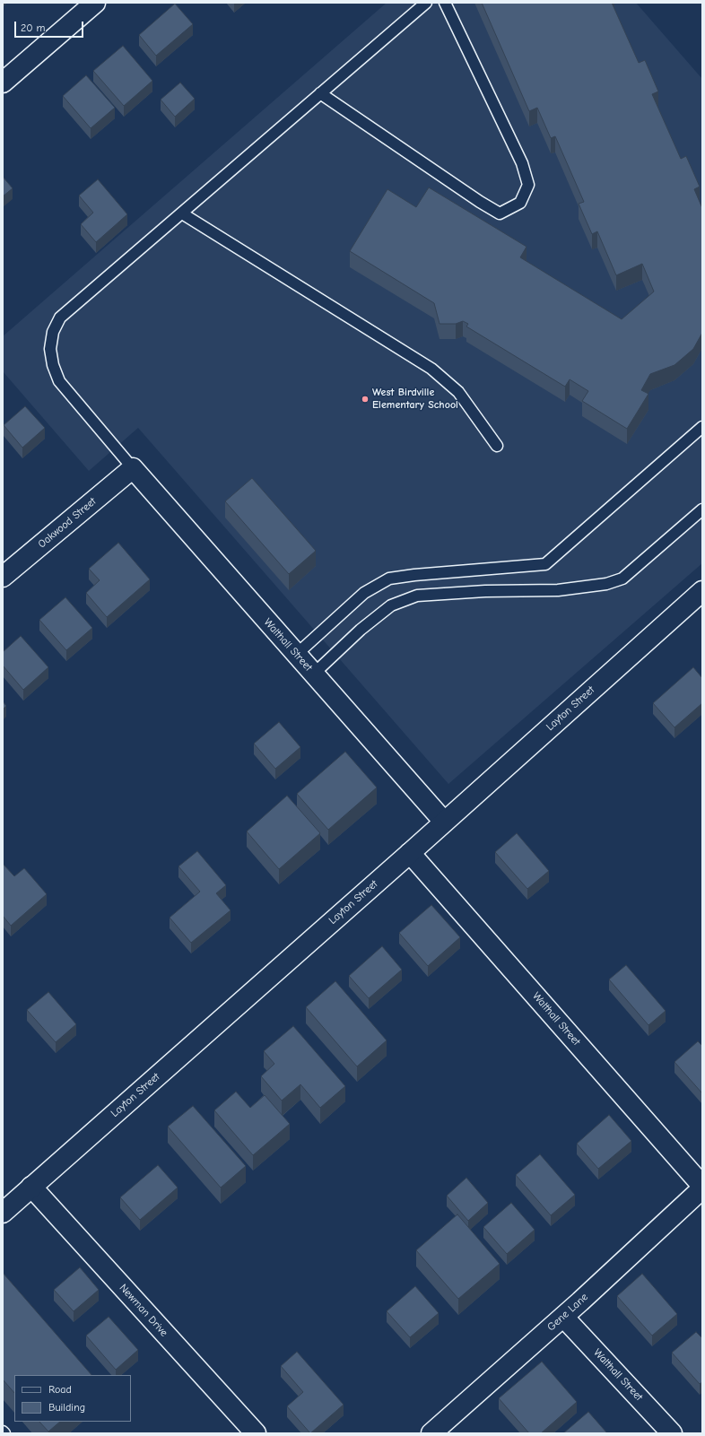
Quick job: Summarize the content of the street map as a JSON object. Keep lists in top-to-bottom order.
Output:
{
  "streets": {
    "street": [
      "Oakwood Street",
      "Walthall Street",
      "Layton Street",
      "Newman Drive",
      "Gene Lane"
    ]
  },
  "crossings": [
    ["Oakwood Street", "Walthall Street"],
    ["Walthall Street", "Layton Street"],
    ["Walthall Street", "Gene Lane"],
    ["Layton Street", "Newman Drive"]
  ],
  "places": ["West Birdville Elementary School"],
  "legend": ["Road", "Building"],
  "scale_bar": "20 m"
}
